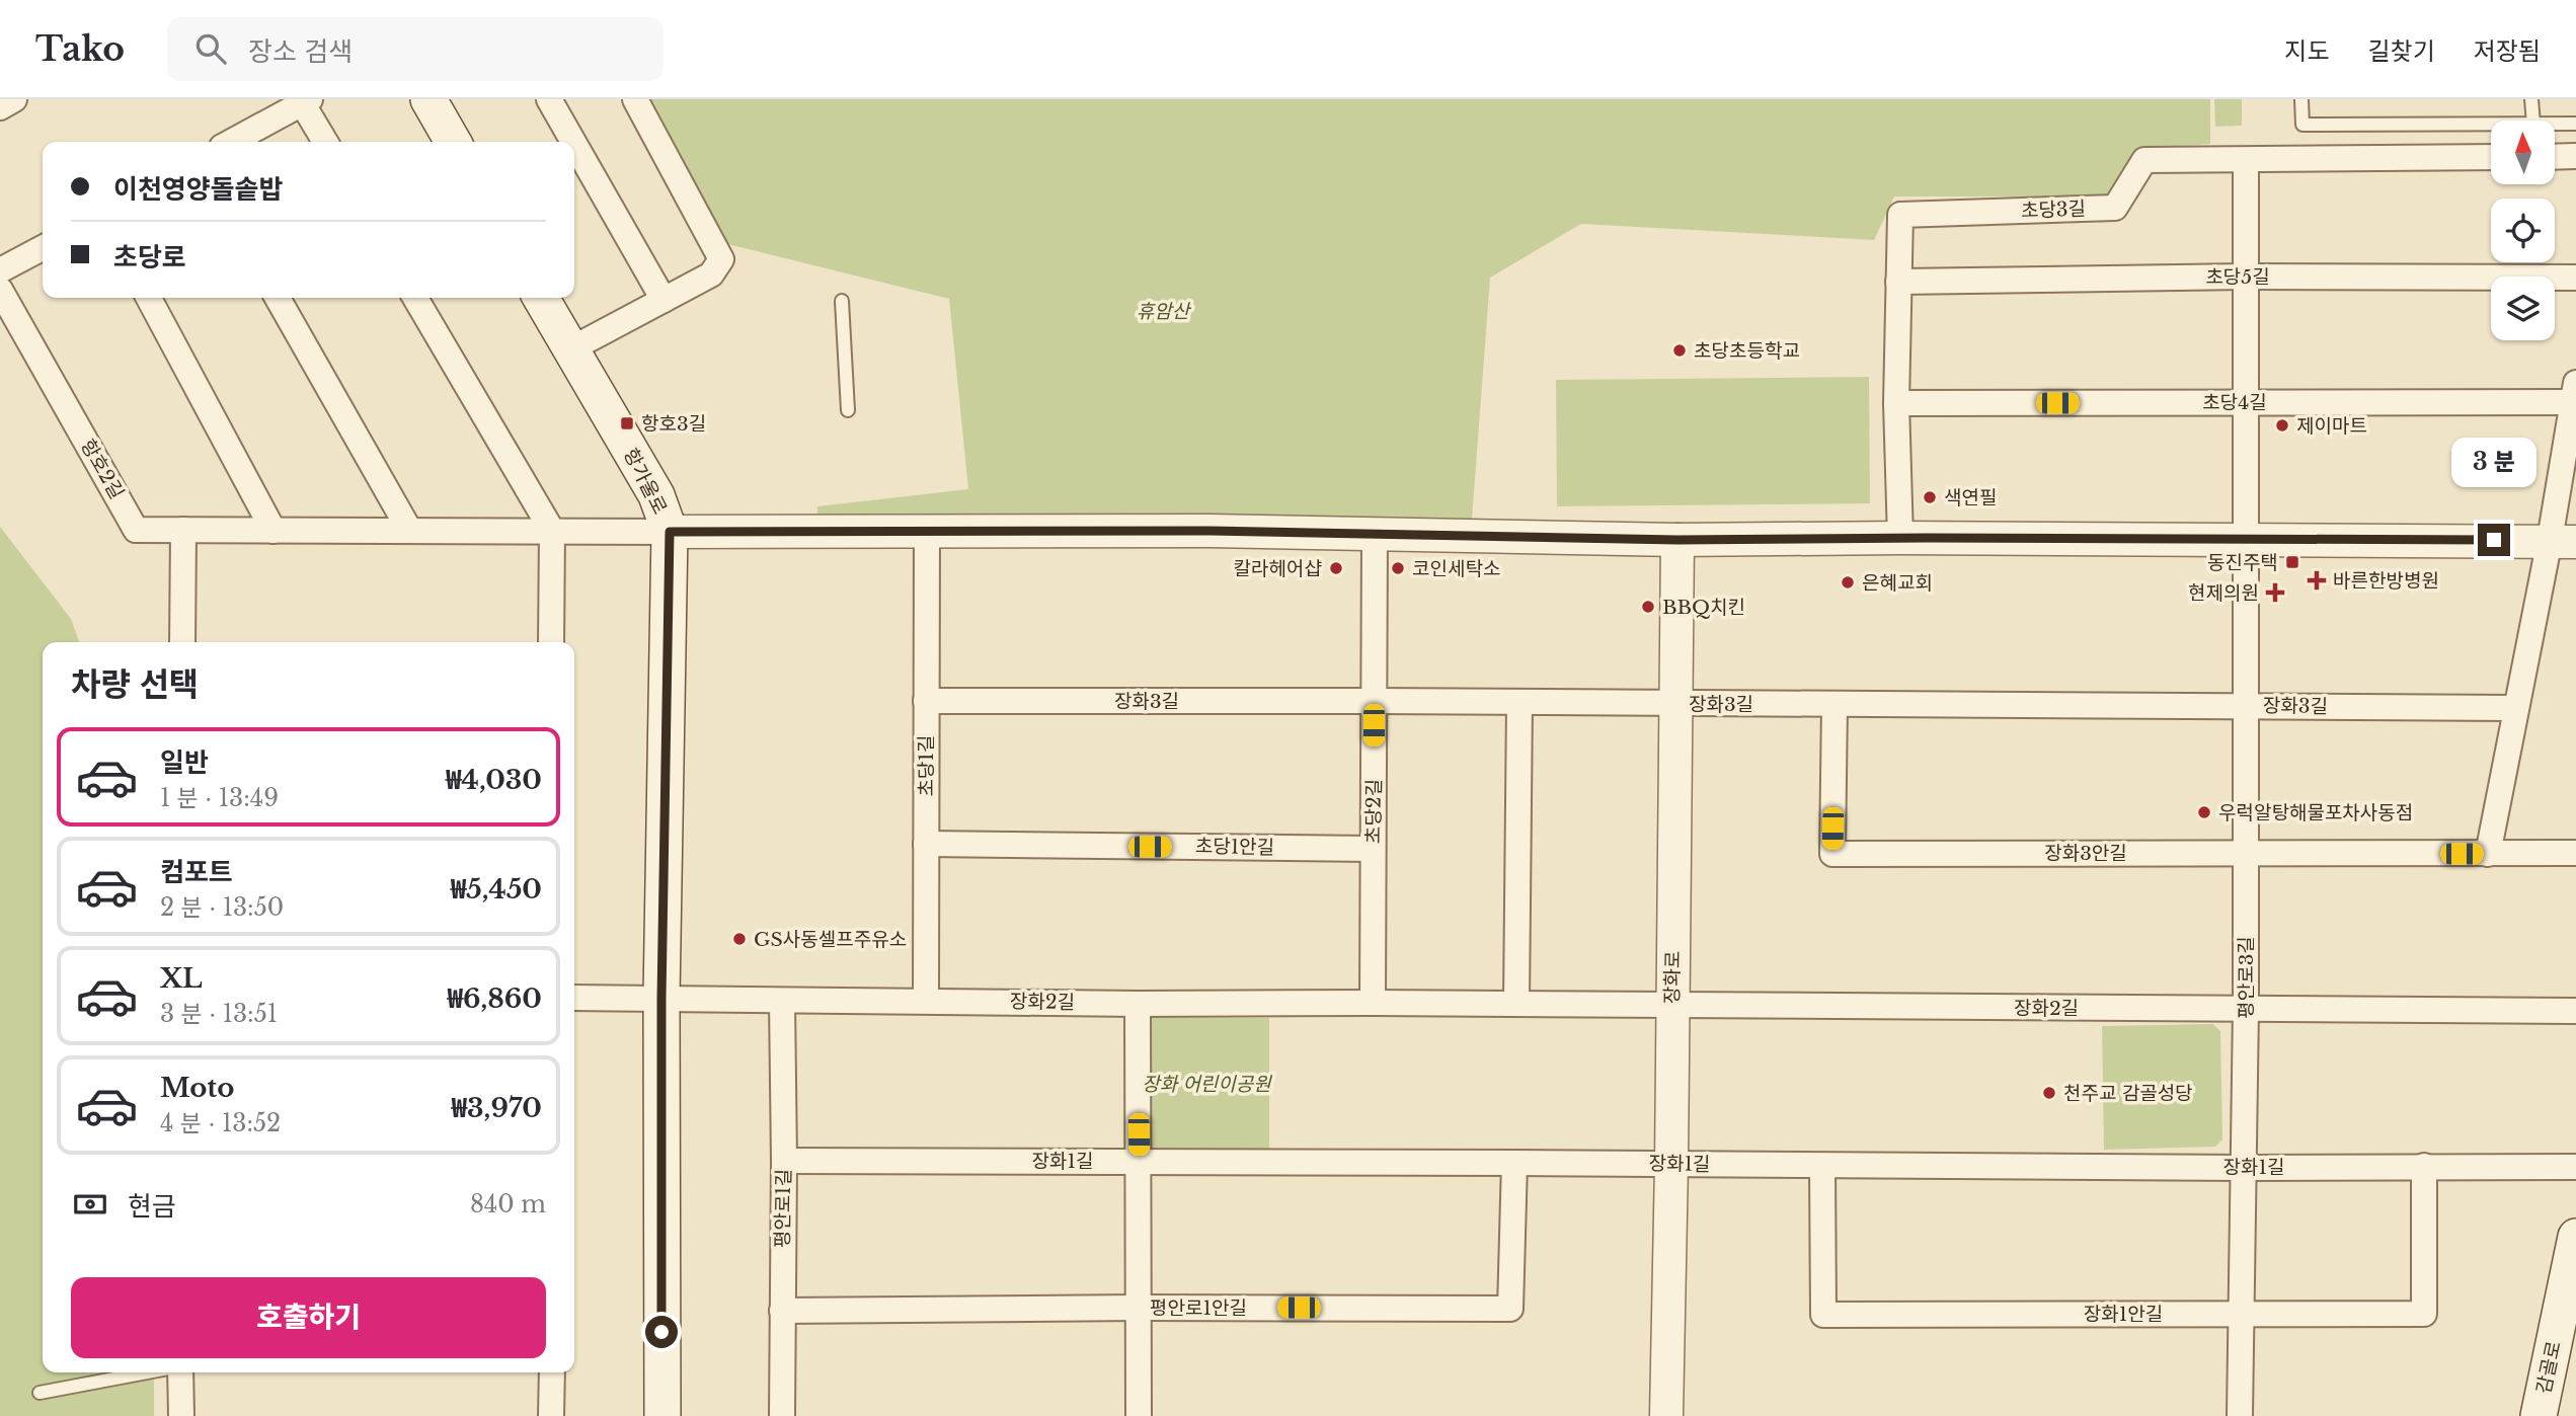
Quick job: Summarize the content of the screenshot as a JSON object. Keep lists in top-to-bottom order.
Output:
{
  "streets": {
    "main road": ["항가울로", "감골로"],
    "street": [
      "초당3길",
      "초당5길",
      "초당4길",
      "항호2길",
      "장화3길",
      "초당1길",
      "초당2길",
      "초당1안길",
      "장화3안길",
      "장화로",
      "평안로3길",
      "장화2길",
      "장화1길",
      "평안로1길",
      "평안로1안길",
      "장화1안길"
    ]
  },
  "crossings": [
    ["초당3길", "초당5길"],
    ["초당3길", "초당4길"],
    ["초당3길", "평안로3길"],
    ["초당5길", "평안로3길"],
    ["초당4길", "평안로3길"],
    ["항호2길", "항가울로"],
    ["항가울로", "장화2길"],
    ["장화3길", "초당1길"],
    ["장화3길", "초당2길"],
    ["장화3길", "장화3안길"],
    ["장화3길", "장화로"],
    ["장화3길", "평안로3길"],
    ["초당1길", "초당1안길"],
    ["초당1길", "장화2길"],
    ["초당2길", "초당1안길"],
    ["초당2길", "장화2길"],
    ["장화3안길", "평안로3길"],
    ["장화로", "장화2길"],
    ["장화로", "장화1길"],
    ["평안로3길", "장화2길"],
    ["평안로3길", "장화1길"],
    ["평안로3길", "장화1안길"],
    ["장화2길", "평안로1길"],
    ["장화1길", "평안로1길"],
    ["장화1길", "평안로1안길"],
    ["장화1길", "장화1안길"],
    ["평안로1길", "평안로1안길"]
  ],
  "parks": ["휴암산", "장화 어린이공원"],
  "places": {
    "other": [
      "초당초등학교",
      "제이마트",
      "색연필",
      "칼라헤어샵",
      "코인세탁소",
      "은혜교회",
      "BBQ치킨",
      "우럭알탕해물포차사동점",
      "GS사동셀프주유소",
      "천주교 감골성당"
    ],
    "transit": ["항호3길", "동진주택"],
    "health": ["바른한방병원", "현제의원"]
  },
  "north": "top",
  "page": {
    "header": "Tako",
    "search": "장소 검색",
    "nav": ["지도", "길찾기", "저장됨"],
    "banner": ["이천영양돌솥밥", "초당로"],
    "bubble": "3 분",
    "heading": "차량 선택",
    "list": [
      {
        "name": "일반",
        "note": "1 분 · 13:49",
        "value": "₩4,030"
      },
      {
        "name": "컴포트",
        "note": "2 분 · 13:50",
        "value": "₩5,450"
      },
      {
        "name": "XL",
        "note": "3 분 · 13:51",
        "value": "₩6,860"
      },
      {
        "name": "Moto",
        "note": "4 분 · 13:52",
        "value": "₩3,970"
      }
    ],
    "pay": ["현금", "840 m"],
    "buttons": "호출하기"
  }
}
